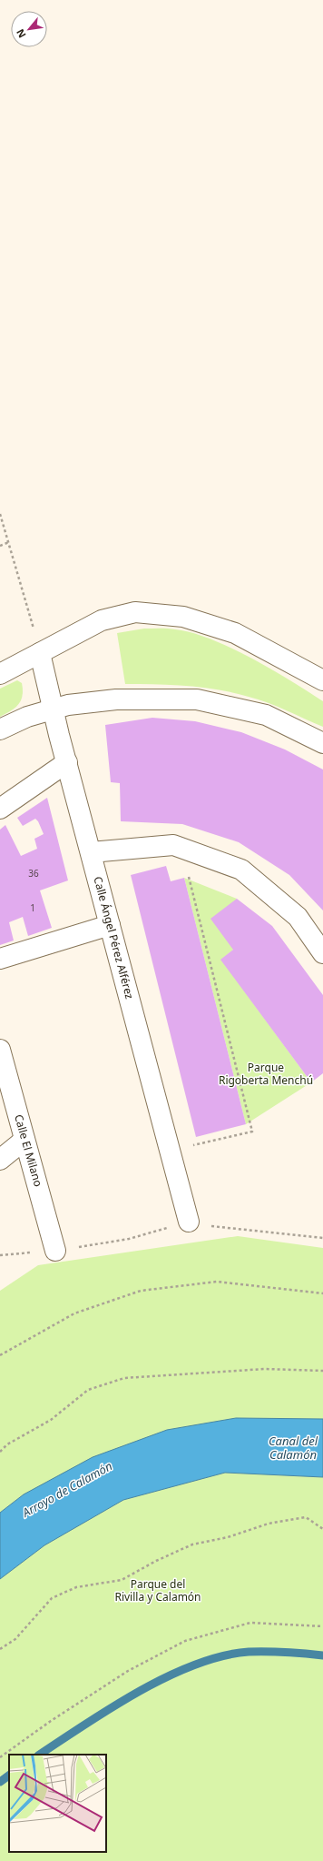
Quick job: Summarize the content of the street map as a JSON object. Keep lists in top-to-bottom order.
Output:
{
  "streets": {
    "street": ["Calle Ángel Pérez Alférez", "Calle El Milano"]
  },
  "water": ["Canal del Calamón", "Arroyo de Calamón"],
  "parks": ["Parque Rigoberta Menchú", "Parque del Rivilla y Calamón"],
  "house_numbers": ["36", "1"],
  "north": "bottom left"
}
